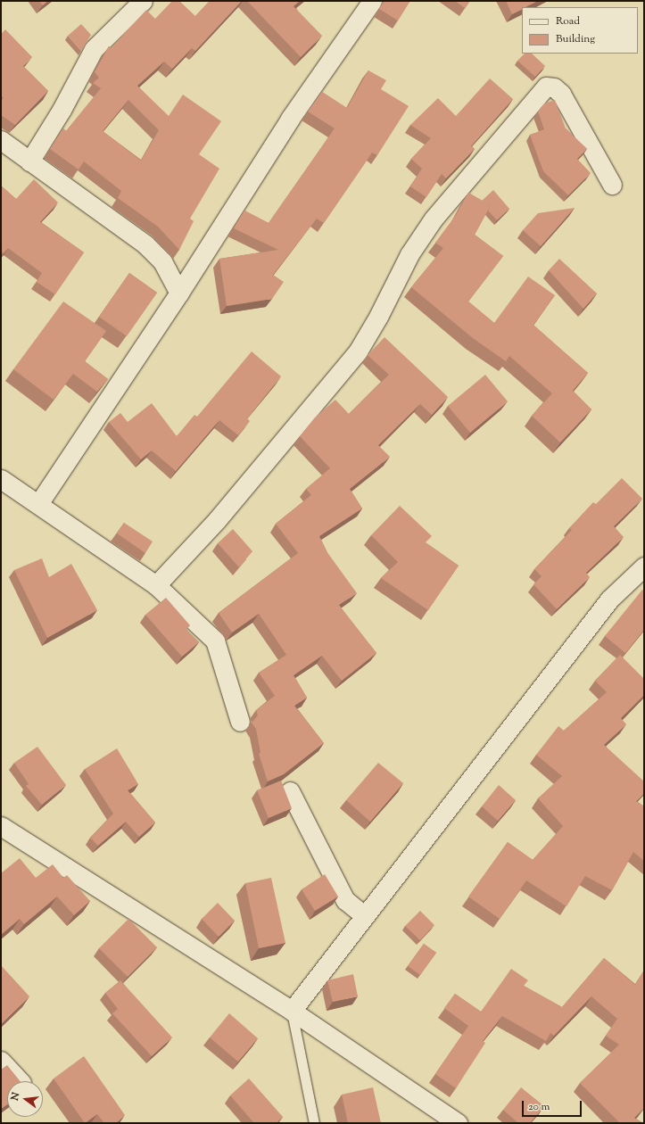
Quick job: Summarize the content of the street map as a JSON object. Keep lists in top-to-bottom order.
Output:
{
  "legend": ["Road", "Building"],
  "scale_bar": "20 m",
  "north": "left"
}
